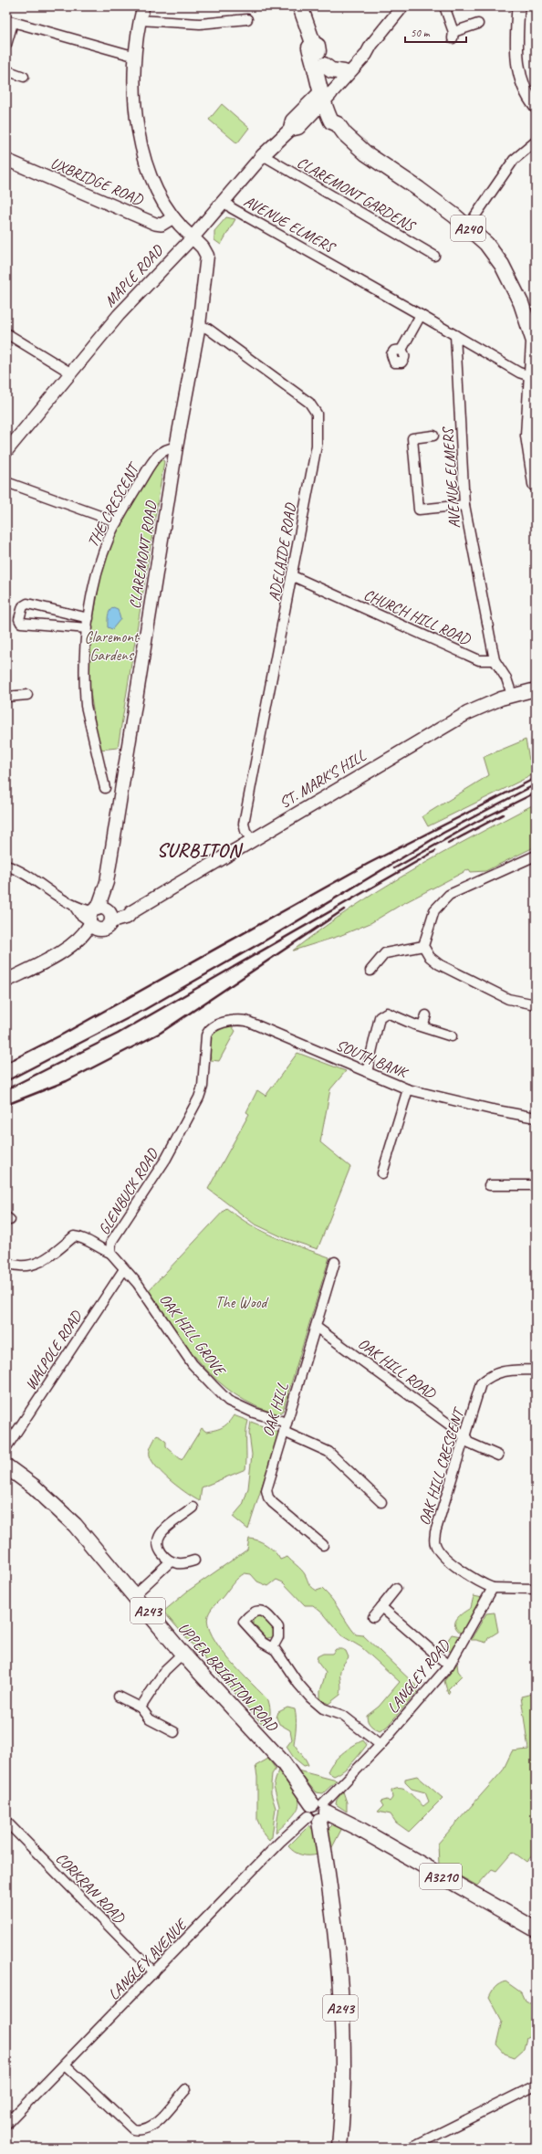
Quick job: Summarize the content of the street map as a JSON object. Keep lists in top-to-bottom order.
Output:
{
  "streets": {
    "main road": [
      "A240",
      "MAPLE ROAD",
      "CLAREMONT ROAD",
      "ST. MARK'S HILL",
      "A243",
      "UPPER BRIGHTON ROAD",
      "A3210"
    ],
    "street": [
      "UXBRIDGE ROAD",
      "CLAREMONT GARDENS",
      "AVENUE ELMERS",
      "THE CRESCENT",
      "ADELAIDE ROAD",
      "CHURCH HILL ROAD",
      "SOUTH BANK",
      "GLENBUCK ROAD",
      "OAK HILL GROVE",
      "WALPOLE ROAD",
      "OAK HILL ROAD",
      "OAK HILL",
      "OAK HILL CRESCENT",
      "LANGLEY ROAD",
      "CORKRAN ROAD",
      "LANGLEY AVENUE"
    ]
  },
  "crossings": [
    ["CLAREMONT GARDENS", "MAPLE ROAD"],
    ["AVENUE ELMERS", "A240"],
    ["AVENUE ELMERS", "MAPLE ROAD"],
    ["AVENUE ELMERS", "CHURCH HILL ROAD"],
    ["A240", "MAPLE ROAD"],
    ["MAPLE ROAD", "CLAREMONT ROAD"],
    ["THE CRESCENT", "CLAREMONT ROAD"],
    ["ADELAIDE ROAD", "CLAREMONT ROAD"],
    ["ADELAIDE ROAD", "CHURCH HILL ROAD"],
    ["ADELAIDE ROAD", "ST. MARK'S HILL"],
    ["CLAREMONT ROAD", "ST. MARK'S HILL"],
    ["SOUTH BANK", "GLENBUCK ROAD"],
    ["GLENBUCK ROAD", "OAK HILL GROVE"],
    ["OAK HILL GROVE", "WALPOLE ROAD"],
    ["OAK HILL GROVE", "OAK HILL"],
    ["OAK HILL ROAD", "OAK HILL"],
    ["OAK HILL ROAD", "OAK HILL CRESCENT"],
    ["OAK HILL CRESCENT", "LANGLEY ROAD"],
    ["UPPER BRIGHTON ROAD", "LANGLEY ROAD"],
    ["UPPER BRIGHTON ROAD", "A3210"],
    ["UPPER BRIGHTON ROAD", "LANGLEY AVENUE"],
    ["LANGLEY ROAD", "A3210"],
    ["LANGLEY ROAD", "LANGLEY AVENUE"],
    ["A3210", "LANGLEY AVENUE"],
    ["CORKRAN ROAD", "LANGLEY AVENUE"]
  ],
  "districts": ["SURBITON"],
  "parks": ["Claremont Gardens", "The Wood"],
  "scale_bar": "50 m"
}
